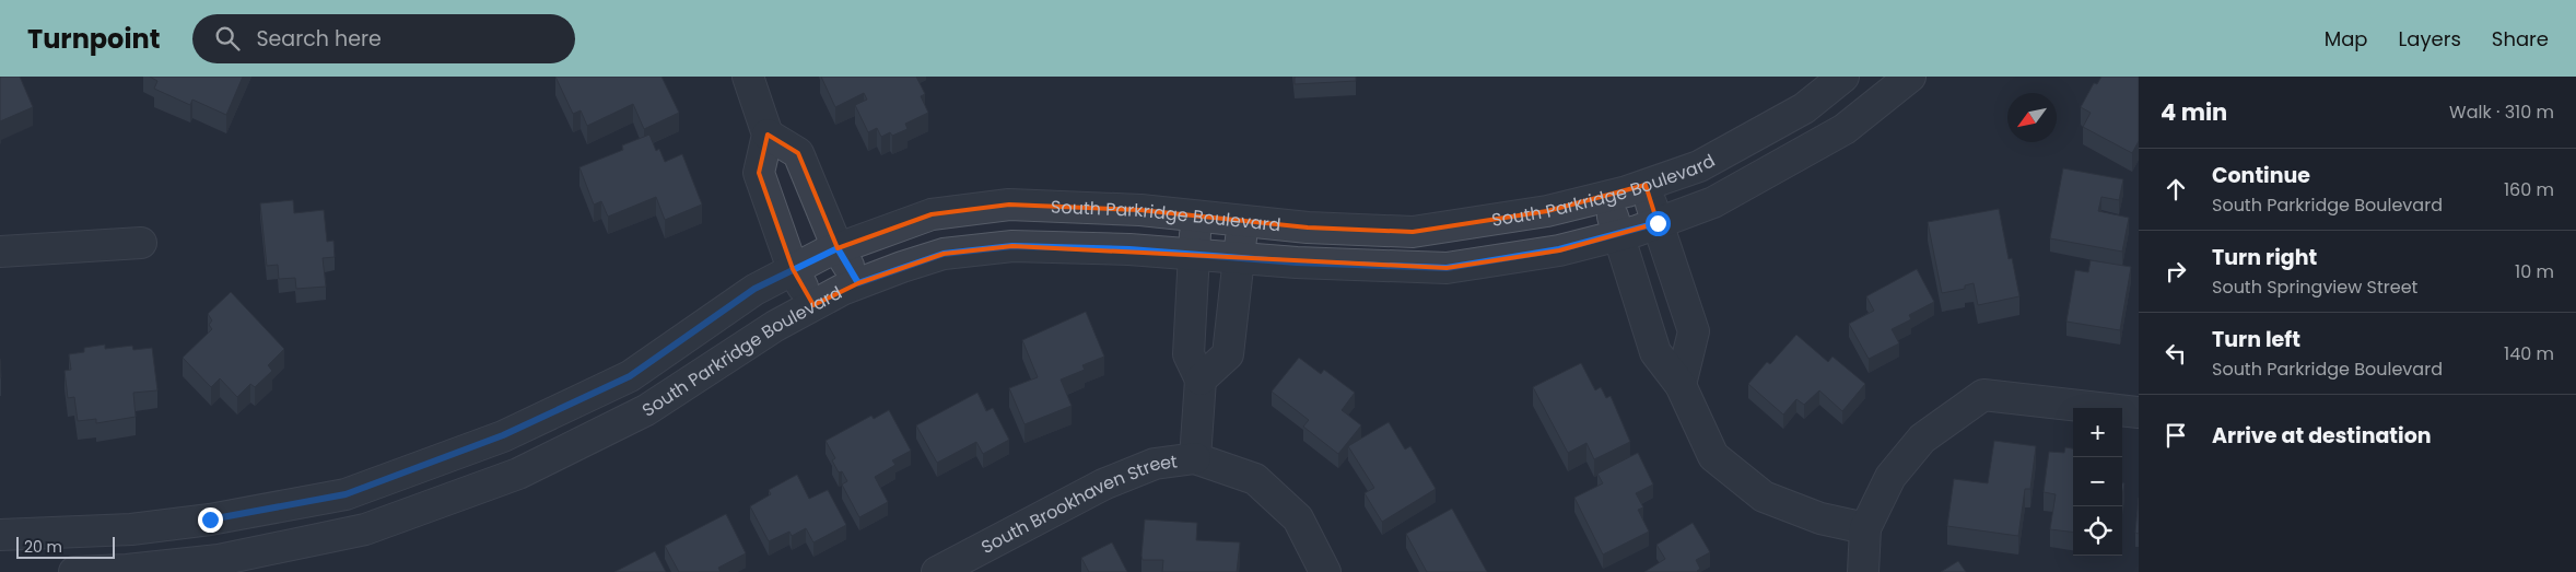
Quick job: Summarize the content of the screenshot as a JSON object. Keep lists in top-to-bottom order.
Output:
{
  "streets": {
    "street": ["South Parkridge Boulevard", "South Brookhaven Street"]
  },
  "scale_bar": "20 m",
  "north": "bottom left",
  "page": {
    "header": "Turnpoint",
    "search": "Search here",
    "nav": ["Map", "Layers", "Share"],
    "heading": ["4 min", "Walk · 310 m"],
    "list": [
      ["Continue", "South Parkridge Boulevard", "160 m"],
      ["Turn right", "South Springview Street", "10 m"],
      ["Turn left", "South Parkridge Boulevard", "140 m"],
      "Arrive at destination"
    ],
    "map_buttons": ["+", "−"],
    "scale": "20 m"
  }
}
